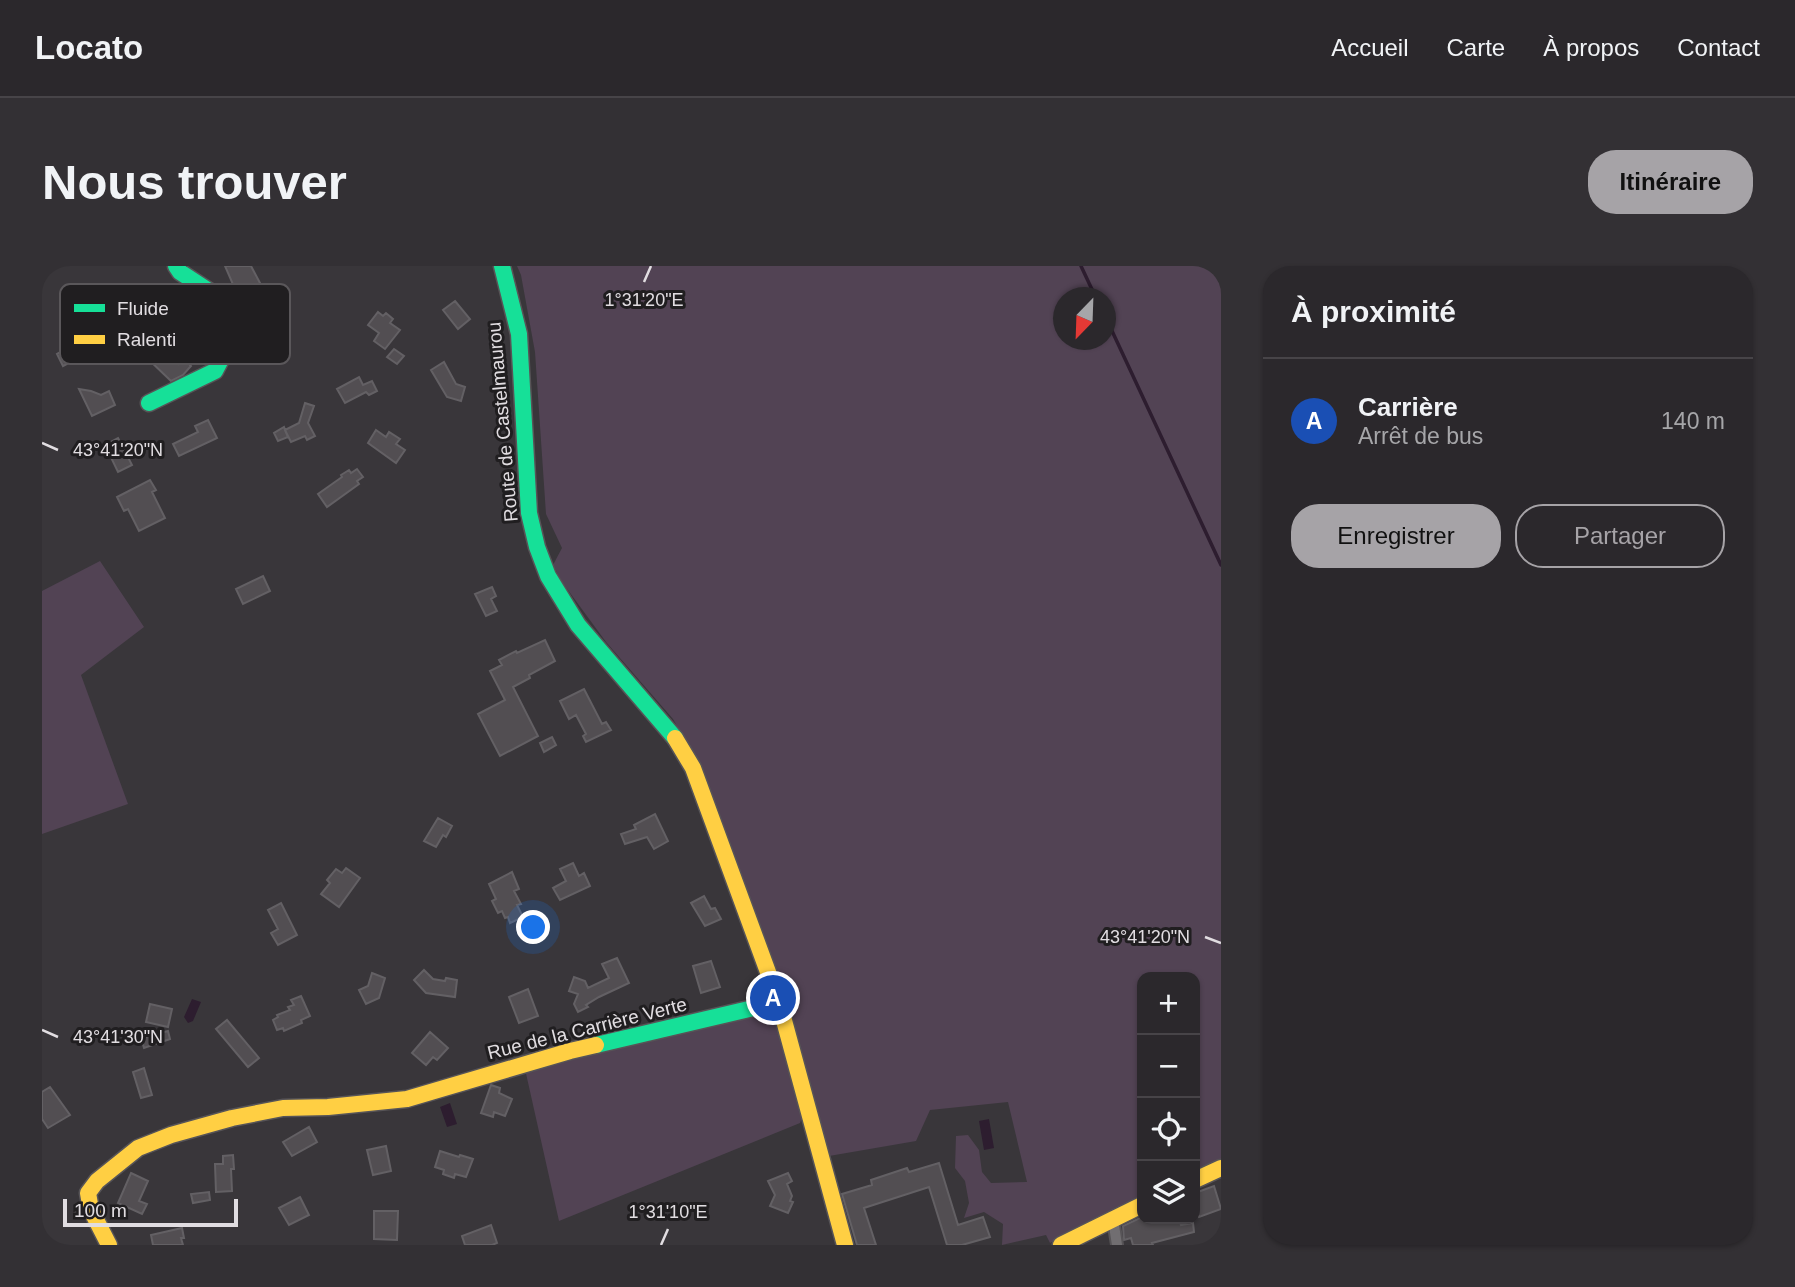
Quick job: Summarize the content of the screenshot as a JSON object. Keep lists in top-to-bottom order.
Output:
{
  "streets": {
    "street": ["Route de Castelmaurou", "Rue de la Carrière Verte"]
  },
  "crossings": [
    ["Route de Castelmaurou", "Rue de la Carrière Verte"]
  ],
  "legend": ["Fluide", "Ralenti"],
  "scale_bar": "100 m",
  "north": "bottom left",
  "page": {
    "header": "Locato",
    "nav": [
      "Accueil",
      "Carte",
      "À propos",
      "Contact"
    ],
    "buttons": [
      "Itinéraire",
      ["Enregistrer", "Partager"]
    ],
    "title": "Nous trouver",
    "heading": "À proximité",
    "list": [
      {
        "mark": "A",
        "name": "Carrière",
        "note": "Arrêt de bus",
        "value": "140 m"
      }
    ],
    "pins": "A",
    "map_buttons": ["+", "−"],
    "scale": "100 m"
  },
  "coordinates": [
    "1°31'20\"E",
    "43°41'20\"N",
    "43°41'30\"N",
    "1°31'10\"E"
  ]
}
